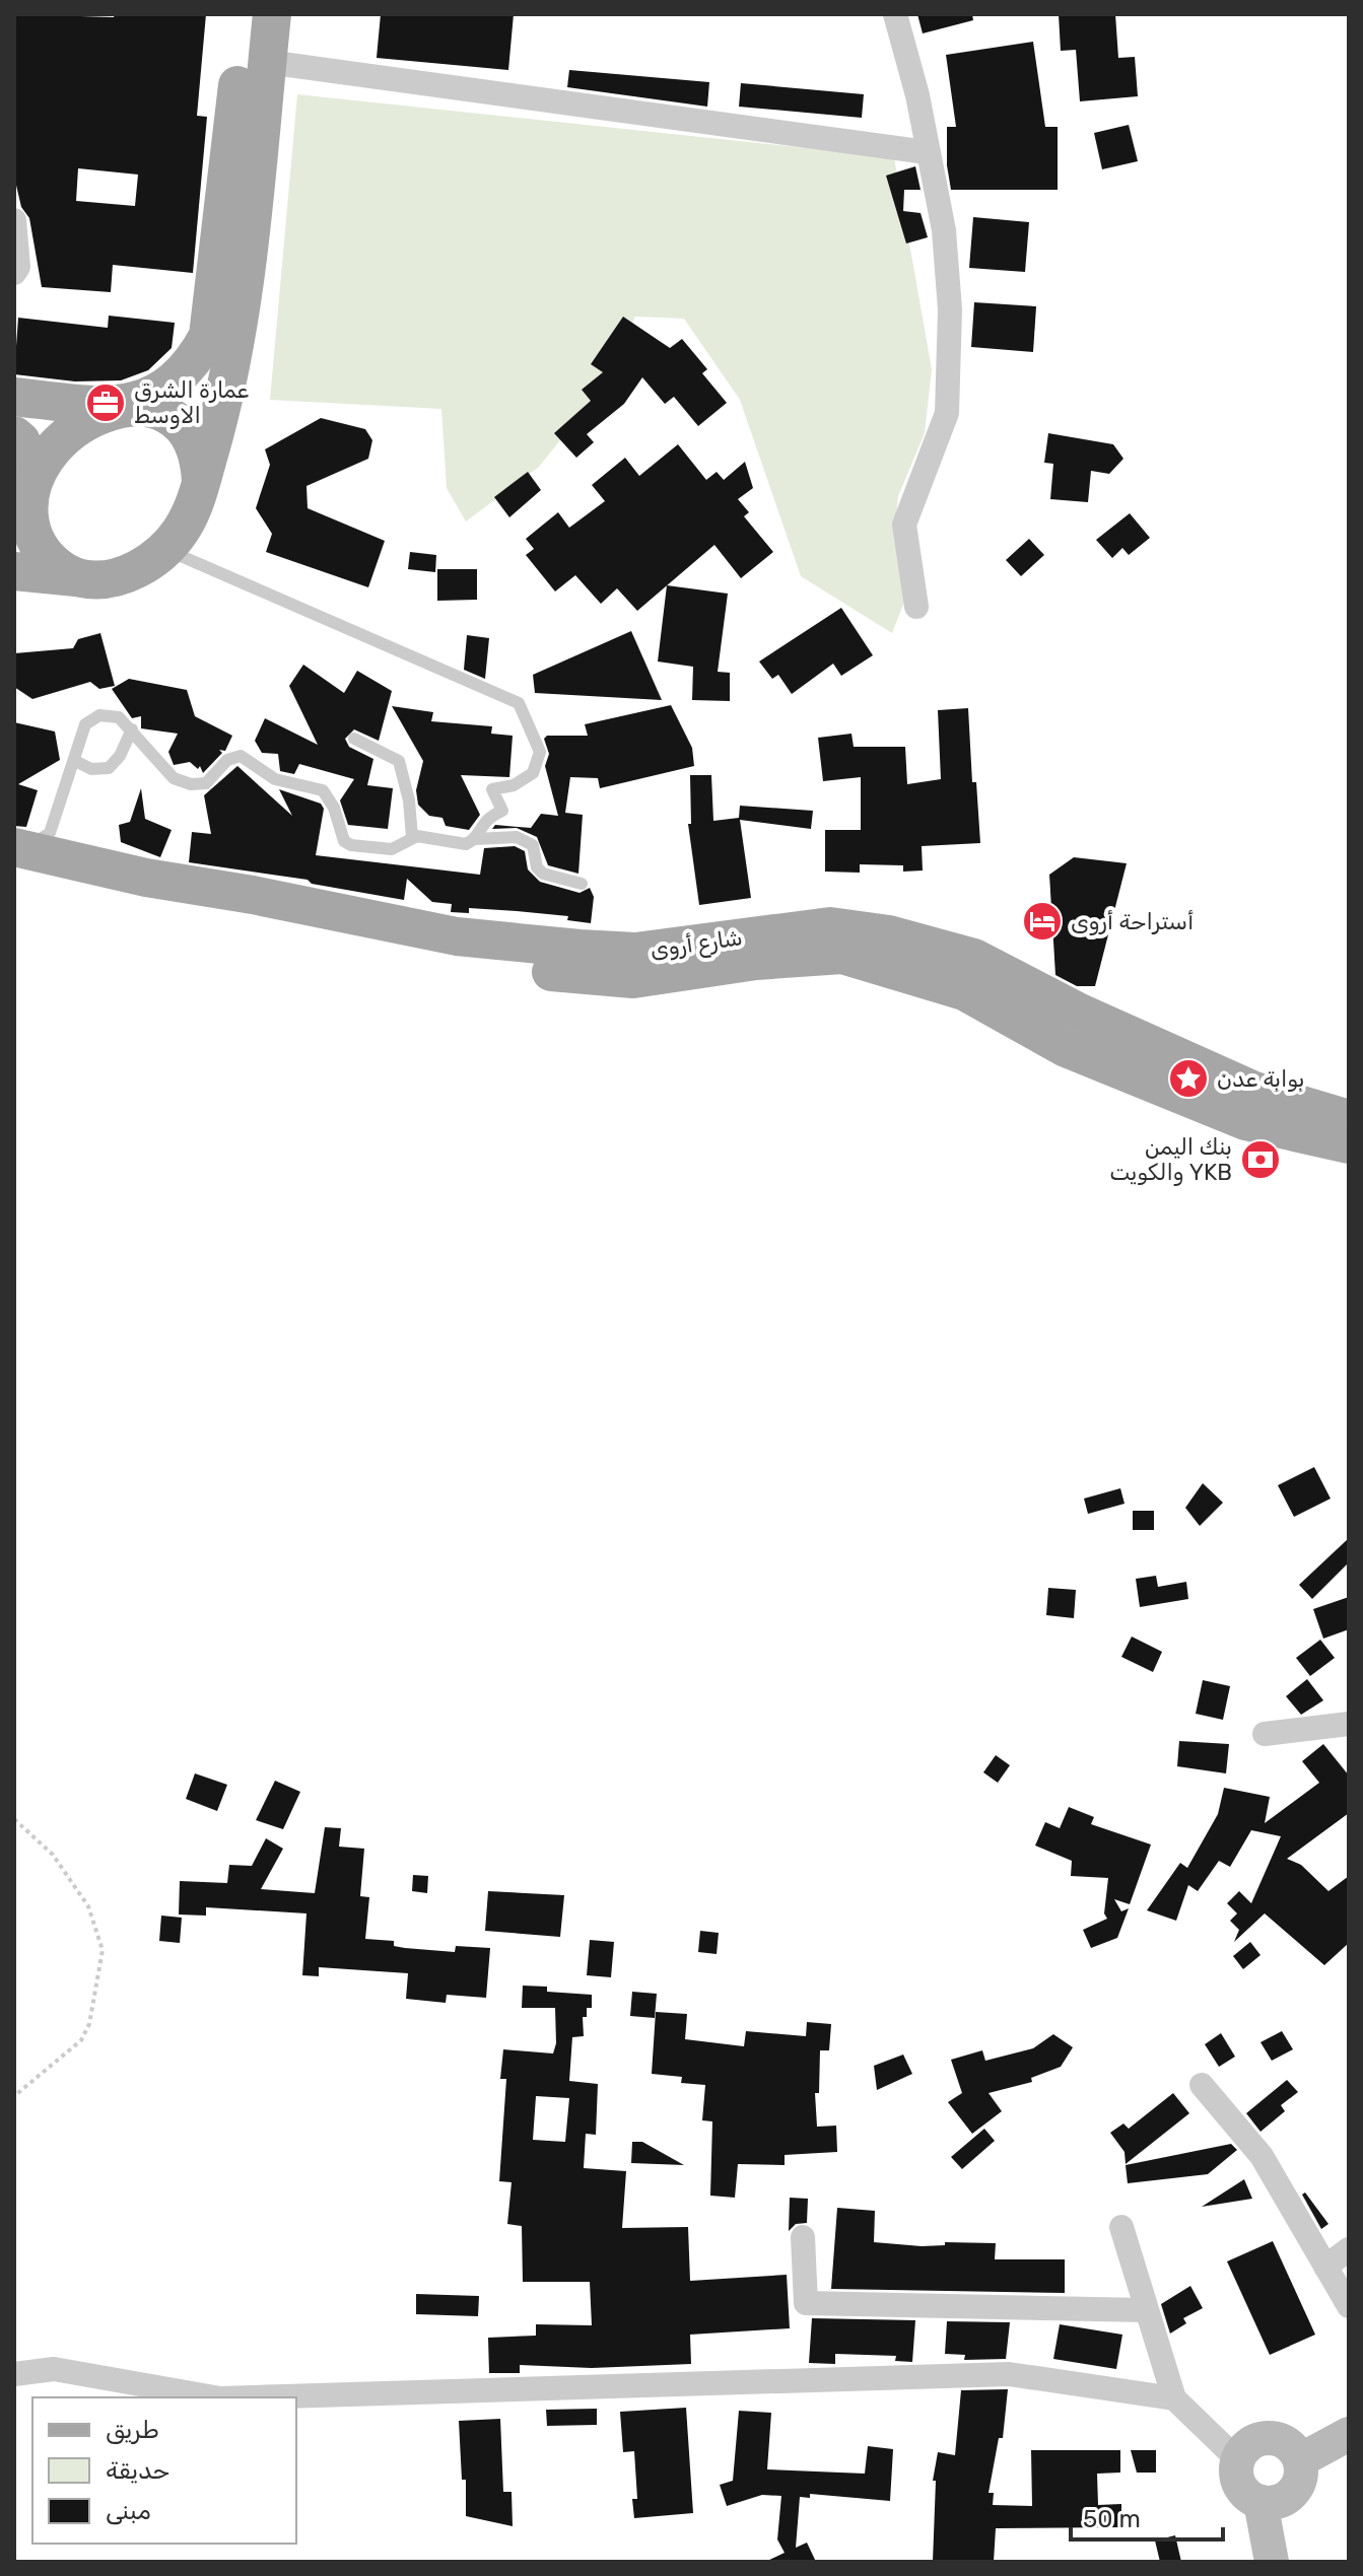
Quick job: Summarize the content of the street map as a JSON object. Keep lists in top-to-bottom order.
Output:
{
  "streets": {
    "main road": ["شارع أروى"]
  },
  "places": {
    "office": ["عمارة الشرق الاوسط"],
    "hotel": ["أستراحة أروى"],
    "place": ["بوابة عدن"],
    "bank": ["بنك اليمن والكويت YKB"]
  },
  "legend": ["طريق", "حديقة", "مبنى"],
  "scale_bar": "50 m"
}
